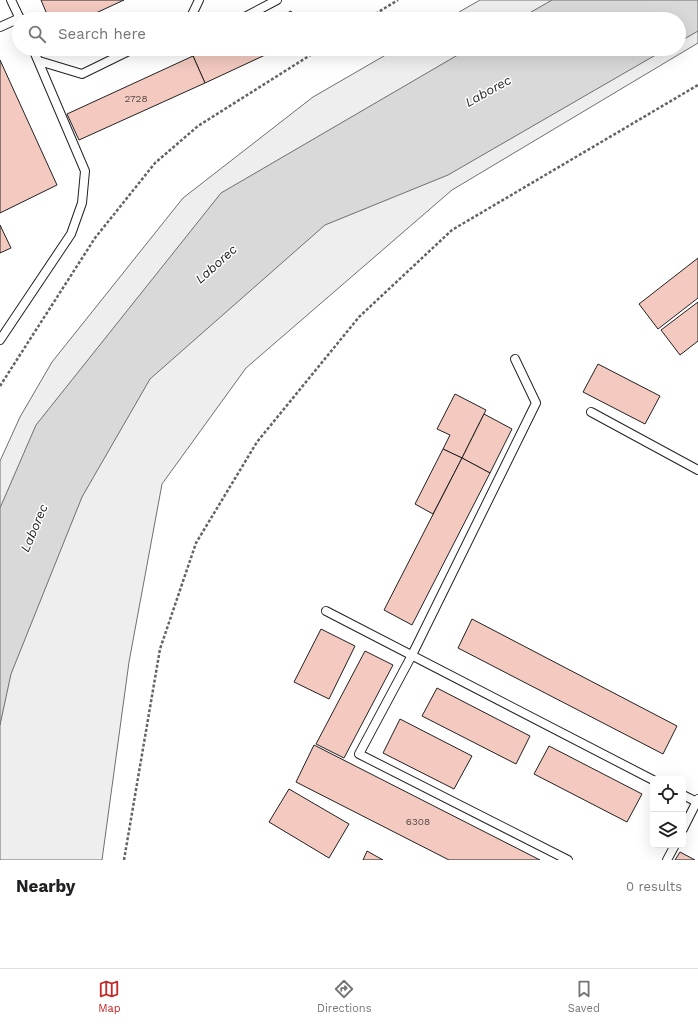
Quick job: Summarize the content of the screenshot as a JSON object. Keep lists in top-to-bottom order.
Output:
{
  "water": ["Laborec"],
  "house_numbers": ["2728", "6308"],
  "page": {
    "search": "Search here",
    "heading": ["Nearby", "0 results"],
    "nav": ["Map", "Directions", "Saved"]
  }
}
